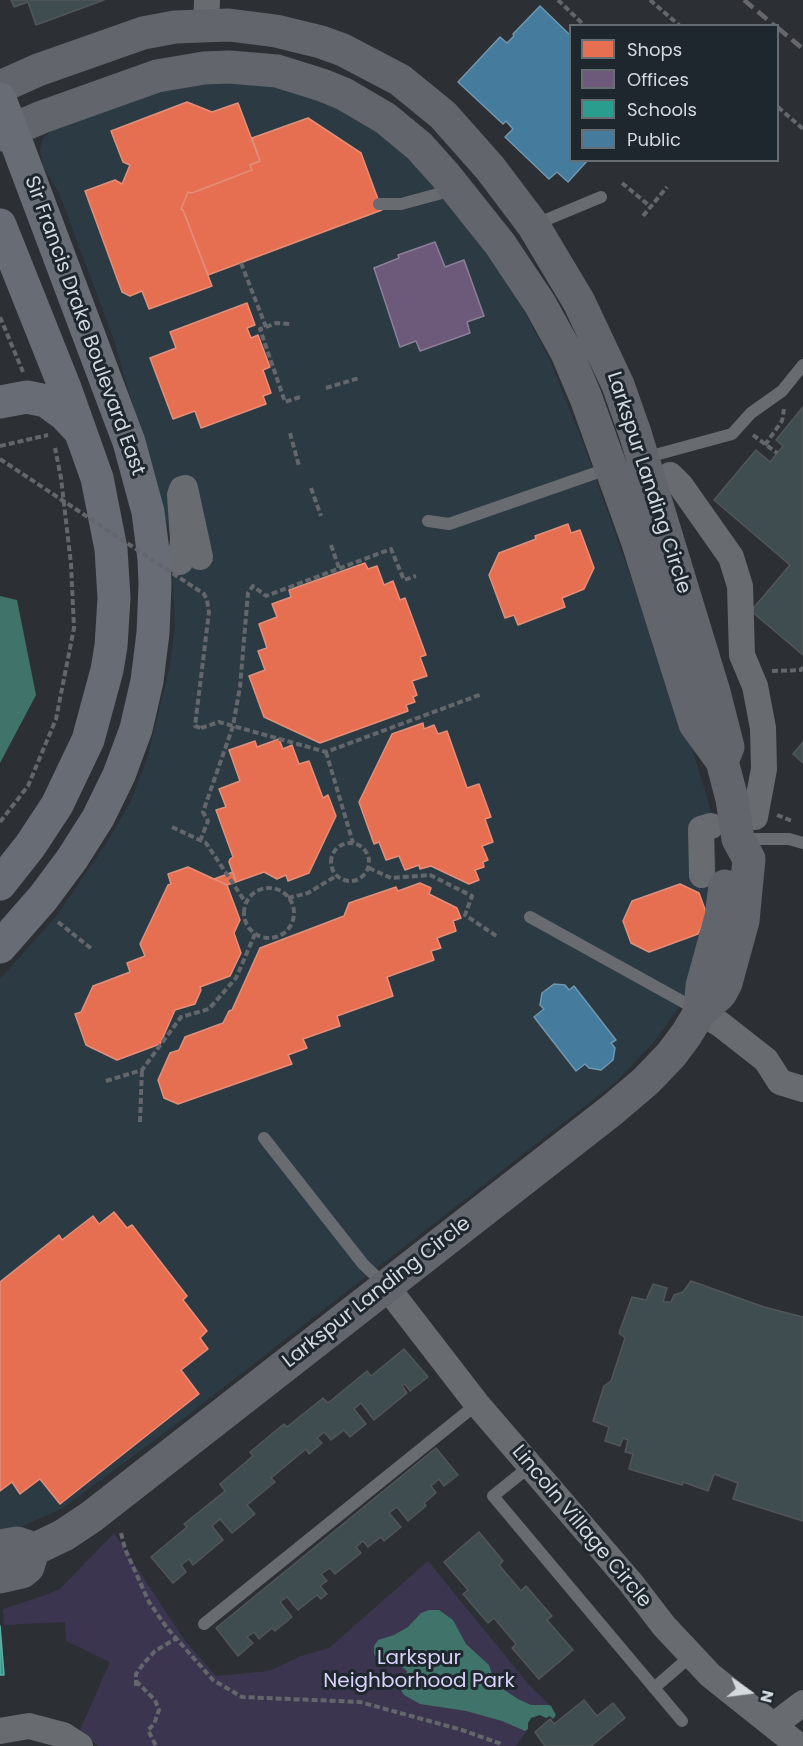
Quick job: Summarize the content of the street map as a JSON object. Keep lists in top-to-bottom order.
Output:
{
  "streets": {
    "main road": ["Sir Francis Drake Boulevard East", "Larkspur Landing Circle"],
    "street": ["Lincoln Village Circle"]
  },
  "crossings": [
    ["Sir Francis Drake Boulevard East", "Larkspur Landing Circle"],
    ["Larkspur Landing Circle", "Lincoln Village Circle"]
  ],
  "parks": ["Larkspur Neighborhood Park"],
  "legend": [
    "Shops",
    "Offices",
    "Schools",
    "Public"
  ],
  "north": "right"
}
